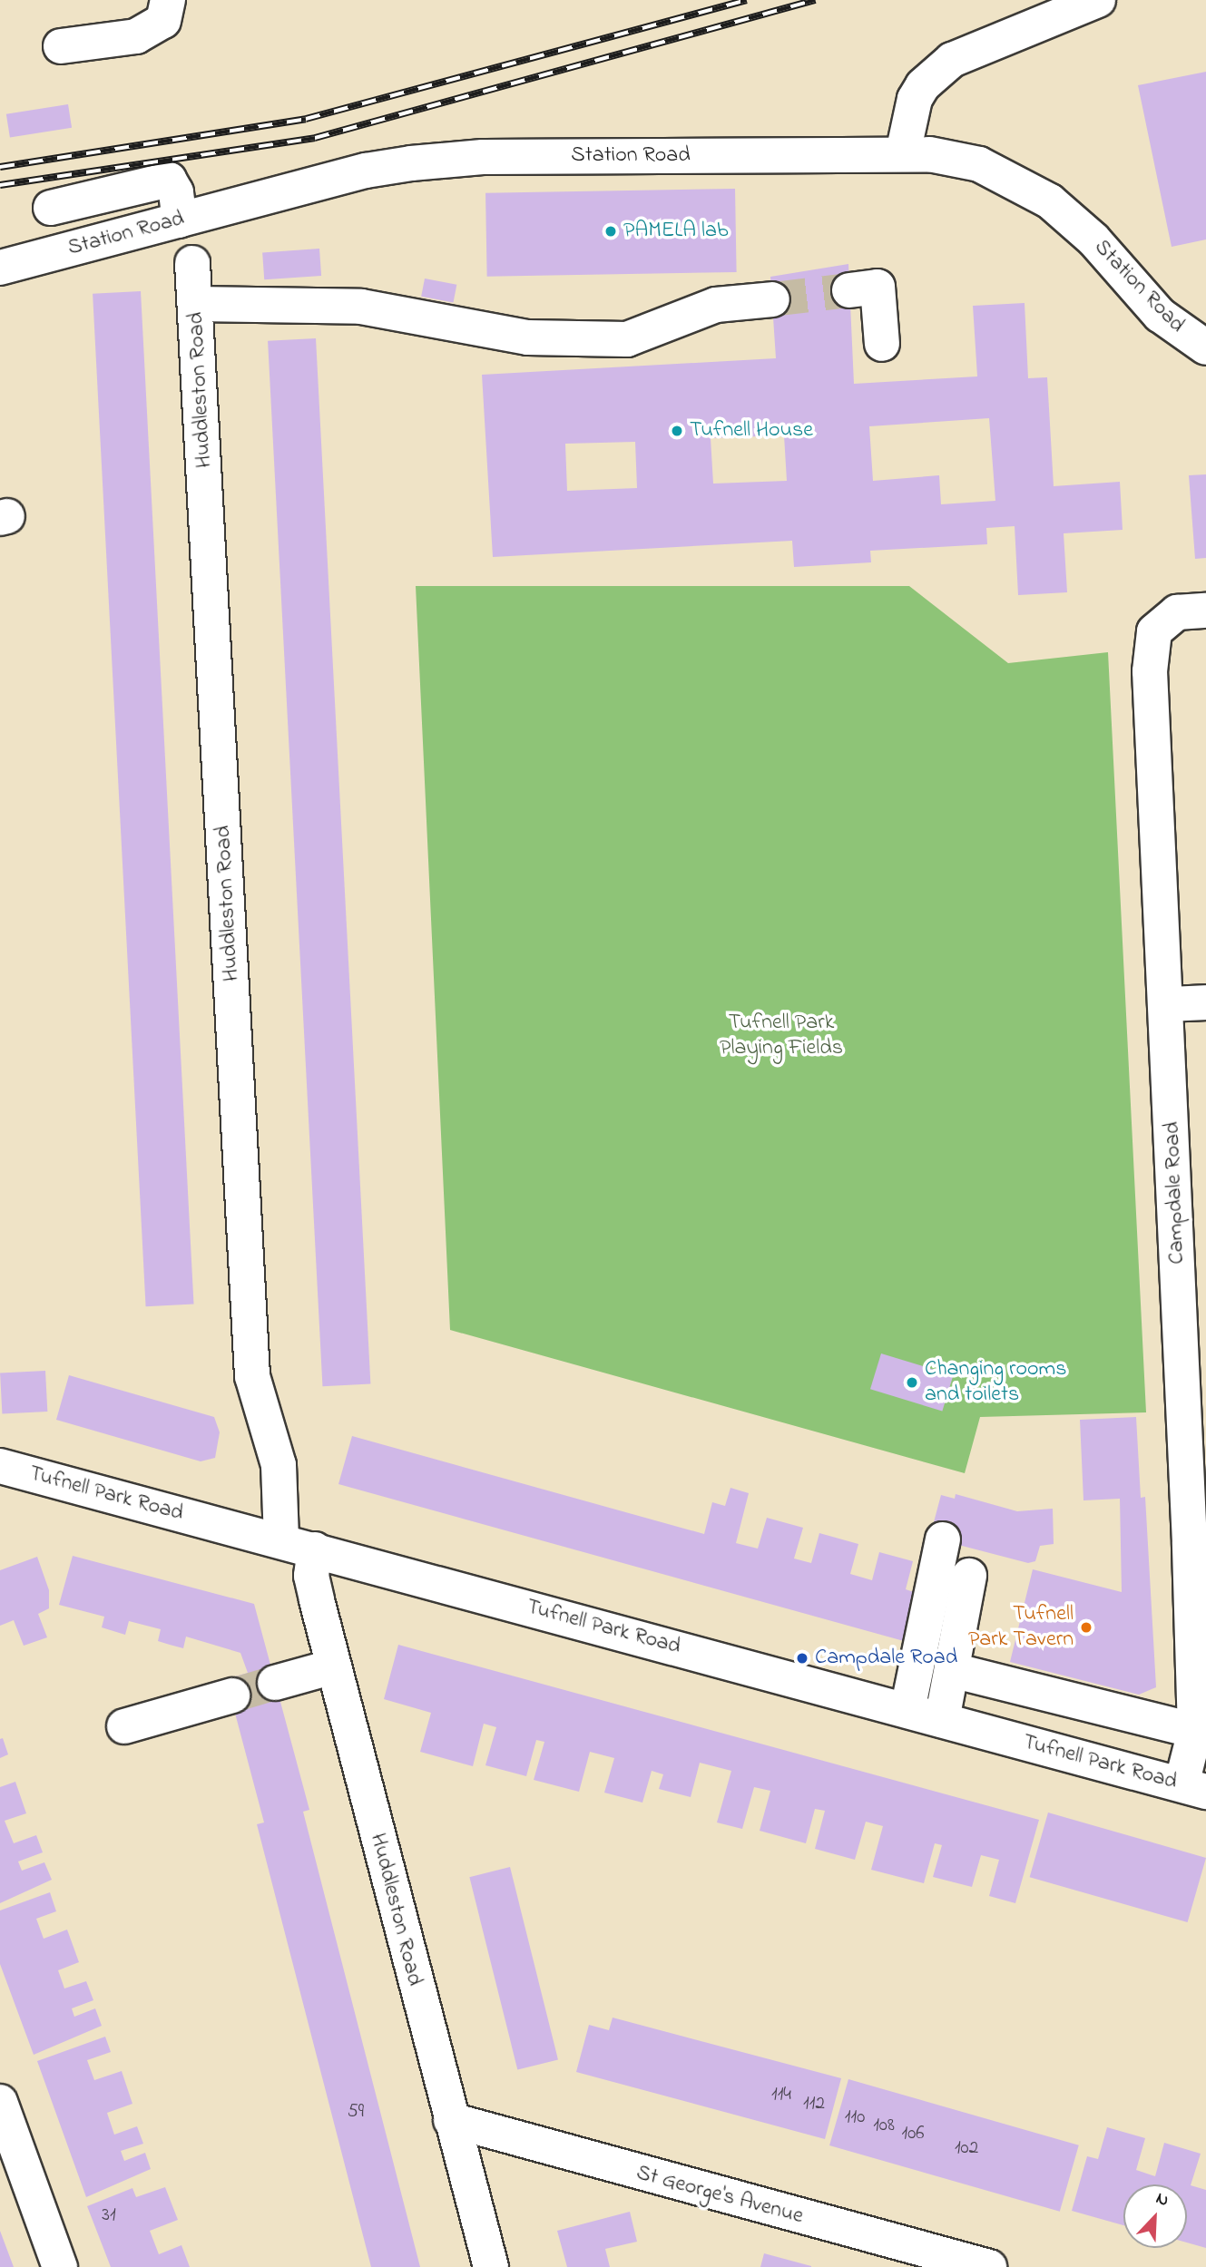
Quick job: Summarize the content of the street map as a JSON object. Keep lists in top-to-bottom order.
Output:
{
  "streets": {
    "street": [
      "Station Road",
      "Huddleston Road",
      "Campdale Road",
      "Tufnell Park Road",
      "St George's Avenue"
    ]
  },
  "crossings": [
    ["Huddleston Road", "Tufnell Park Road"],
    ["Huddleston Road", "St George's Avenue"],
    ["Campdale Road", "Tufnell Park Road"]
  ],
  "parks": ["Tufnell Park Playing Fields"],
  "places": [
    "PAMELA lab",
    "Tufnell House",
    "Changing rooms and toilets",
    "Tufnell Park Tavern",
    "Campdale Road"
  ],
  "house_numbers": [
    "114",
    "112",
    "59",
    "110",
    "108",
    "106",
    "102",
    "31"
  ],
  "north": "top right"
}
